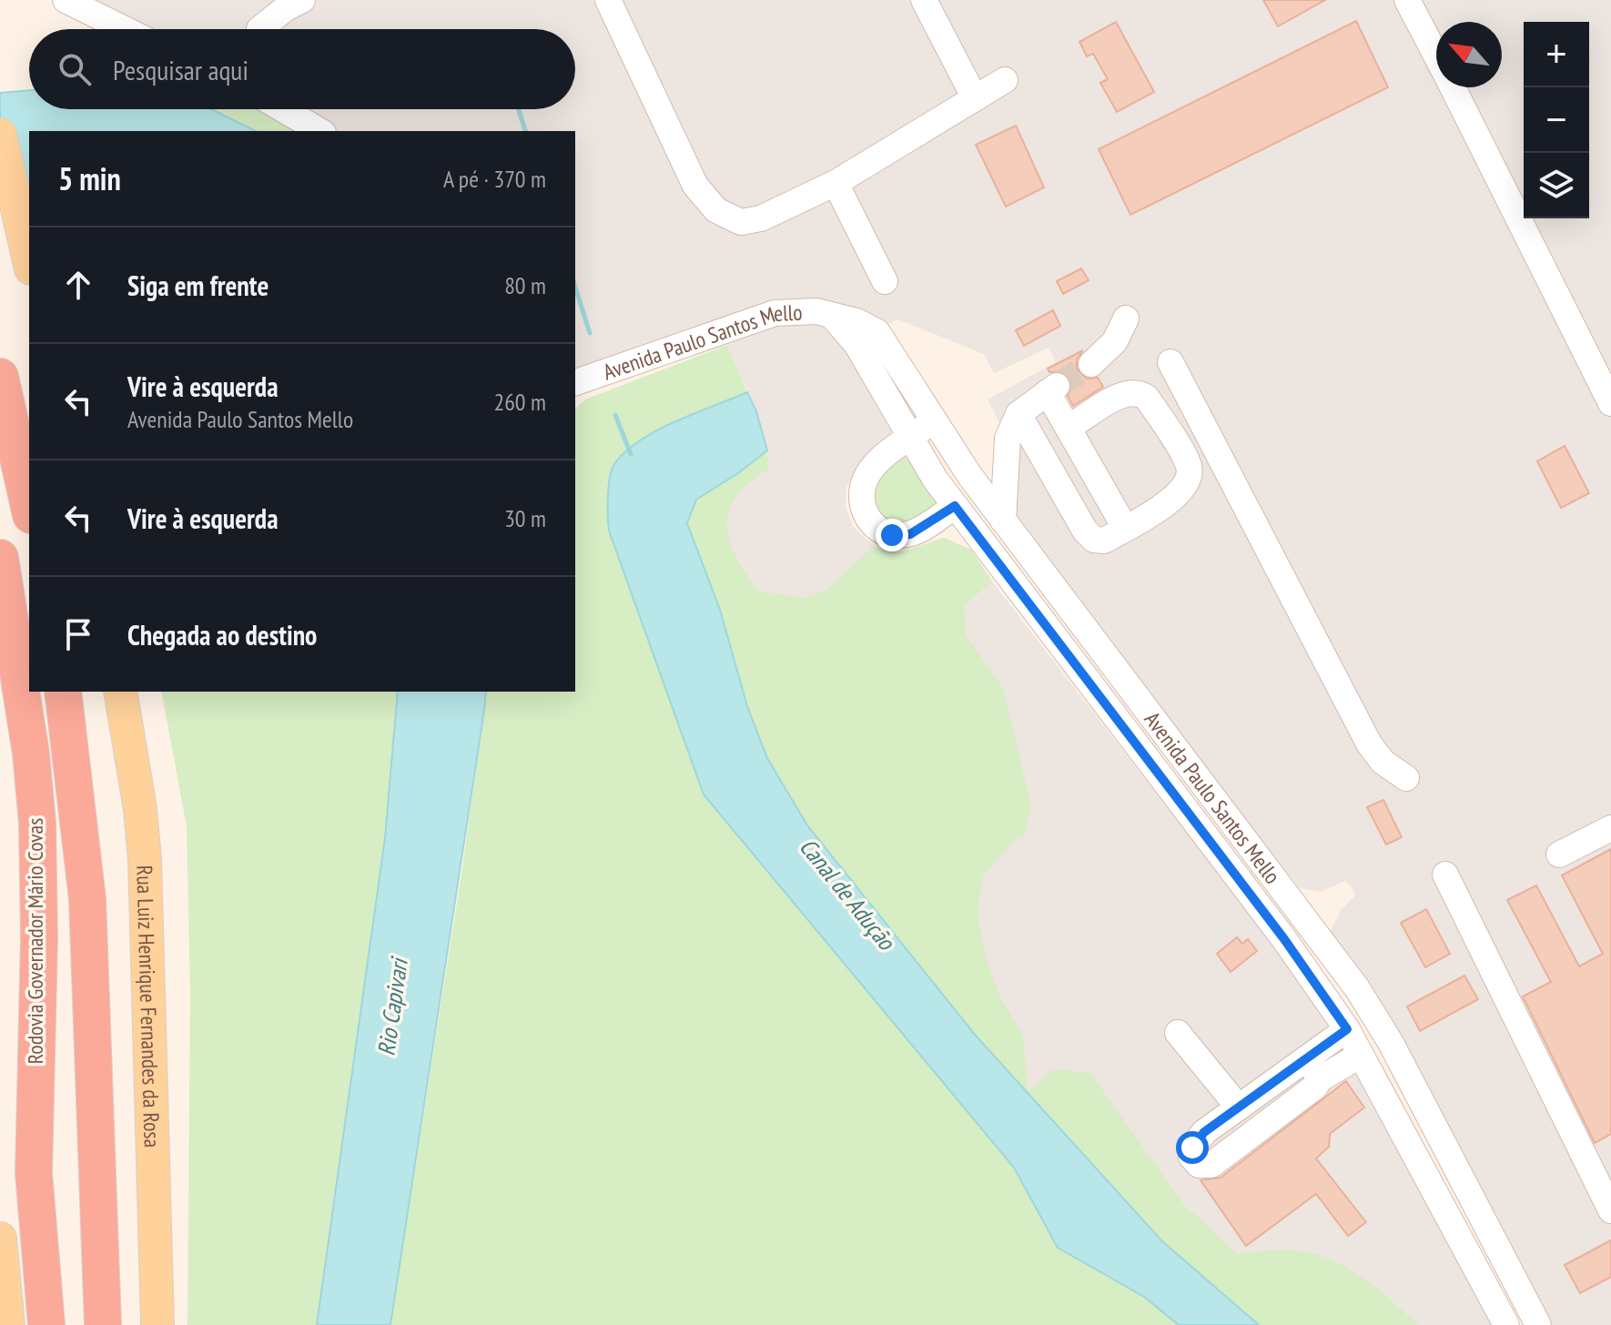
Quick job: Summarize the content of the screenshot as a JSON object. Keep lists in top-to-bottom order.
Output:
{
  "streets": {
    "highway": ["Rodovia Governador Mário Covas"],
    "main road": ["Rua Luiz Henrique Fernandes da Rosa"],
    "street": ["Avenida Paulo Santos Mello"]
  },
  "water": ["Canal de Adução", "Rio Capivari"],
  "north": "top left",
  "page": {
    "map_buttons": ["+", "−"],
    "search": "Pesquisar aqui",
    "heading": ["5 min", "A pé · 370 m"],
    "list": [
      ["Siga em frente", "80 m"],
      ["Vire à esquerda", "Avenida Paulo Santos Mello", "260 m"],
      ["Vire à esquerda", "30 m"],
      "Chegada ao destino"
    ]
  }
}
